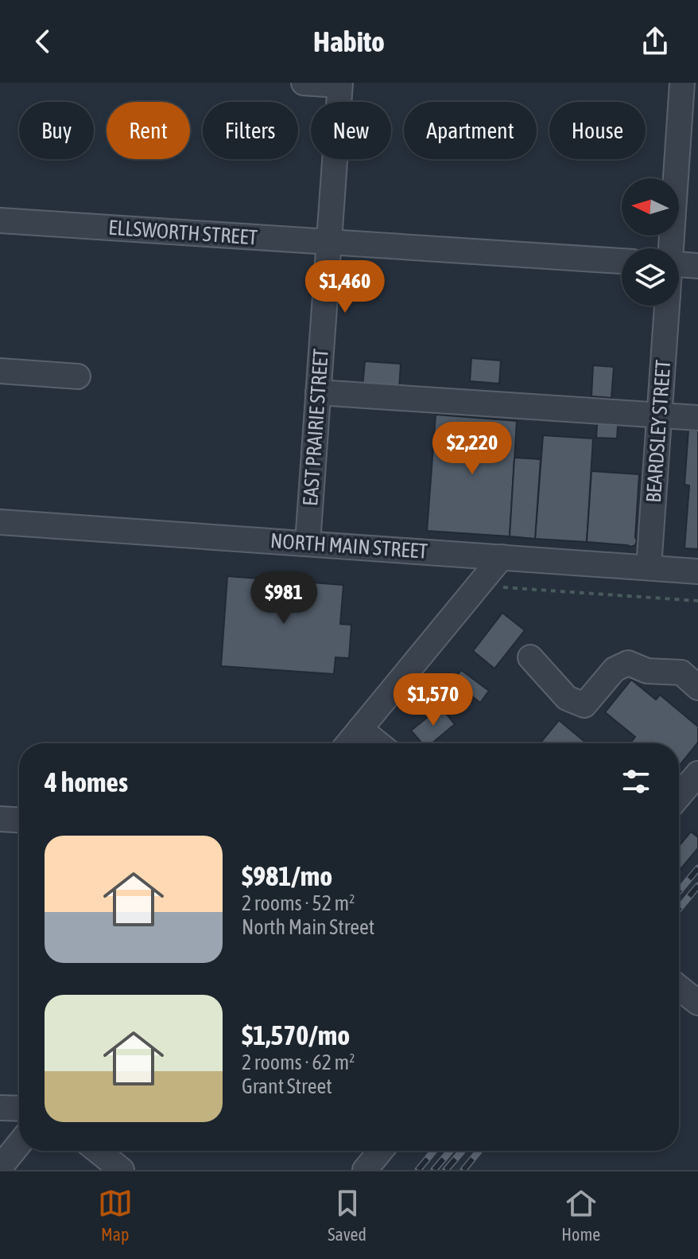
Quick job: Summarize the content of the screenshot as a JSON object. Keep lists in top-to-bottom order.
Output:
{
  "streets": {
    "street": [
      "ELLSWORTH STREET",
      "EAST PRAIRIE STREET",
      "BEARDSLEY STREET",
      "NORTH MAIN STREET"
    ]
  },
  "crossings": [
    ["ELLSWORTH STREET", "EAST PRAIRIE STREET"],
    ["EAST PRAIRIE STREET", "NORTH MAIN STREET"],
    ["BEARDSLEY STREET", "NORTH MAIN STREET"]
  ],
  "north": "left",
  "page": {
    "header": "Habito",
    "chip": [
      "Buy",
      "Rent",
      "Filters",
      "New",
      "Apartment",
      "House"
    ],
    "price": [
      "$1,460",
      "$2,220",
      "$981",
      "$1,570"
    ],
    "heading": "4 homes",
    "list": [
      {
        "name": "$981/mo",
        "note": "2 rooms · 52 m² · North Main Street"
      },
      {
        "name": "$1,570/mo",
        "note": "2 rooms · 62 m² · Grant Street"
      }
    ],
    "tabs": ["Map", "Saved", "Home"]
  }
}
